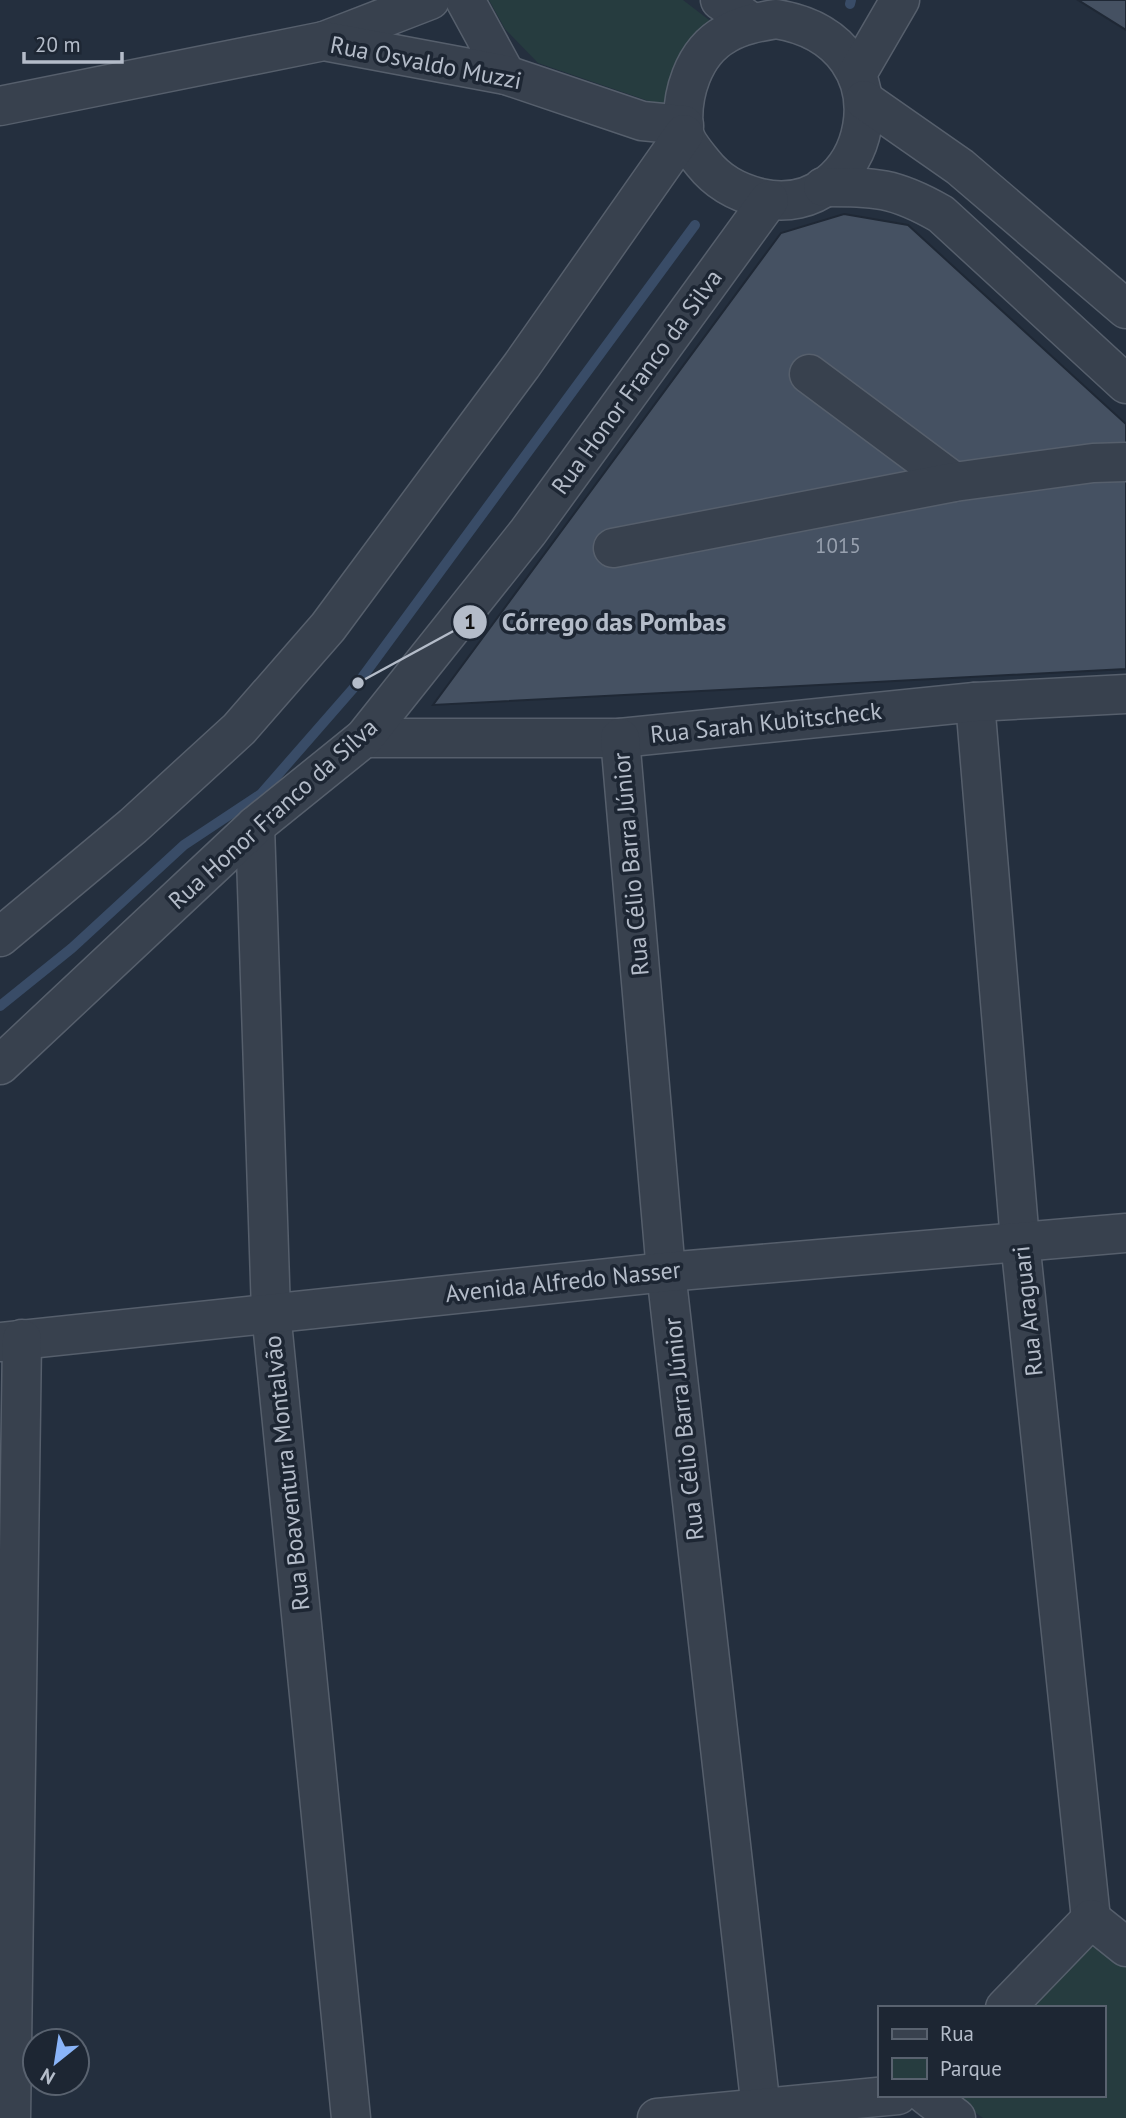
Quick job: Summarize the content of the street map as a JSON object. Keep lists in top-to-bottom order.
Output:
{
  "streets": {
    "street": [
      "Rua Osvaldo Muzzi",
      "Rua Honor Franco da Silva",
      "Rua Sarah Kubitscheck",
      "Rua Célio Barra Júnior",
      "Avenida Alfredo Nasser",
      "Rua Araguari",
      "Rua Boaventura Montalvão"
    ]
  },
  "crossings": [
    ["Rua Osvaldo Muzzi", "Rua Honor Franco da Silva"],
    ["Rua Honor Franco da Silva", "Rua Sarah Kubitscheck"],
    ["Rua Honor Franco da Silva", "Rua Boaventura Montalvão"],
    ["Rua Sarah Kubitscheck", "Rua Célio Barra Júnior"],
    ["Rua Sarah Kubitscheck", "Rua Araguari"],
    ["Rua Célio Barra Júnior", "Avenida Alfredo Nasser"],
    ["Avenida Alfredo Nasser", "Rua Araguari"],
    ["Avenida Alfredo Nasser", "Rua Boaventura Montalvão"]
  ],
  "places": ["Córrego das Pombas"],
  "house_numbers": ["1015"],
  "legend": ["Rua", "Parque"],
  "scale_bar": "20 m",
  "north": "bottom left"
}
